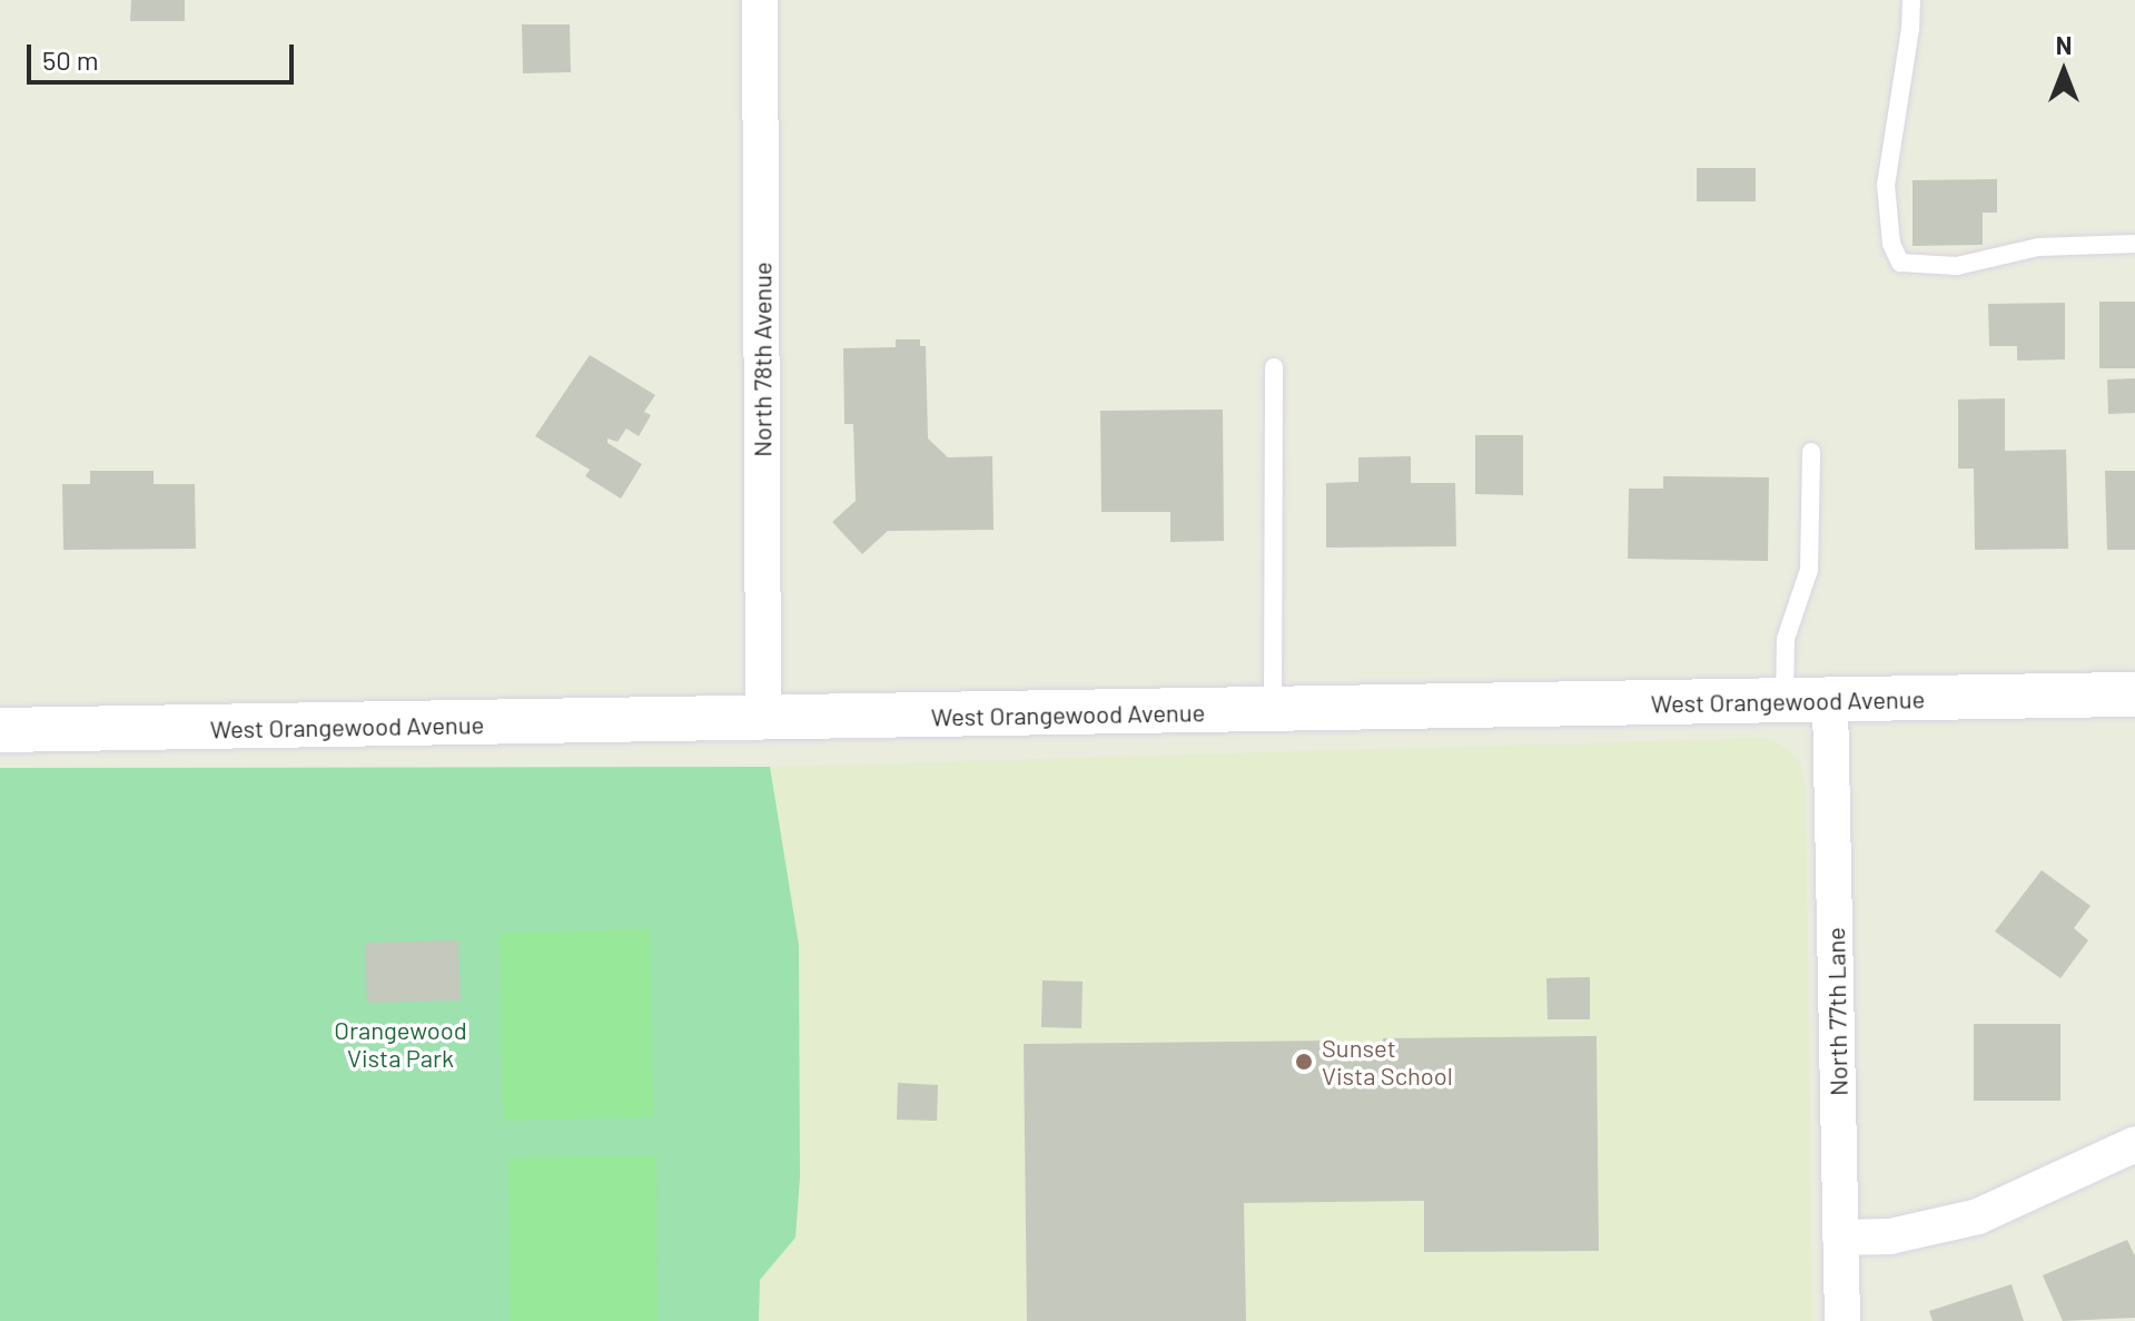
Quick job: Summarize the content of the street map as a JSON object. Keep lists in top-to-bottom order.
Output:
{
  "streets": {
    "street": ["North 78th Avenue", "West Orangewood Avenue", "North 77th Lane"]
  },
  "crossings": [
    ["North 78th Avenue", "West Orangewood Avenue"],
    ["West Orangewood Avenue", "North 77th Lane"]
  ],
  "parks": ["Orangewood Vista Park"],
  "places": ["Sunset Vista School"],
  "scale_bar": "50 m",
  "north": "top"
}
